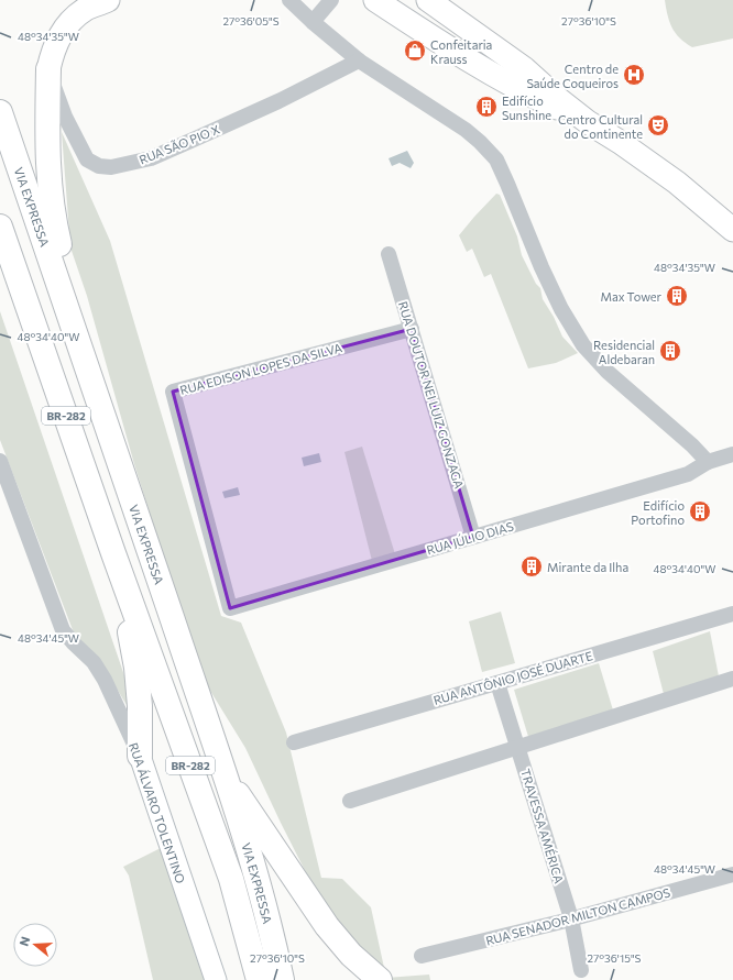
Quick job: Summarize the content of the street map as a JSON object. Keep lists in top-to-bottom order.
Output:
{
  "streets": {
    "highway": ["VIA EXPRESSA", "BR-282"],
    "main road": ["RUA ÁLVARO TOLENTINO"],
    "street": [
      "RUA SÃO PIO X",
      "RUA EDISON LOPES DA SILVA",
      "RUA DOUTOR NEI LUIZ GONZAGA",
      "RUA JÚLIO DIAS",
      "RUA ANTÔNIO JOSÉ DUARTE",
      "TRAVESSA AMÉRICA",
      "RUA SENADOR MILTON CAMPOS"
    ]
  },
  "crossings": [
    ["RUA EDISON LOPES DA SILVA", "RUA DOUTOR NEI LUIZ GONZAGA"],
    ["RUA EDISON LOPES DA SILVA", "RUA JÚLIO DIAS"],
    ["RUA DOUTOR NEI LUIZ GONZAGA", "RUA JÚLIO DIAS"],
    ["RUA ANTÔNIO JOSÉ DUARTE", "TRAVESSA AMÉRICA"],
    ["TRAVESSA AMÉRICA", "RUA SENADOR MILTON CAMPOS"]
  ],
  "places": {
    "shop": ["Confeitaria Krauss"],
    "hospital": ["Centro de Saúde Coqueiros"],
    "building": [
      "Edifício Sunshine",
      "Max Tower",
      "Residencial Aldebaran",
      "Edifício Portofino",
      "Mirante da Ilha"
    ],
    "theatre": ["Centro Cultural do Continente"]
  },
  "north": "left",
  "coordinates": [
    "27°36'05\"S",
    "27°36'10\"S",
    "48°34'35\"W",
    "48°34'40\"W",
    "48°34'45\"W",
    "27°36'15\"S"
  ]
}
